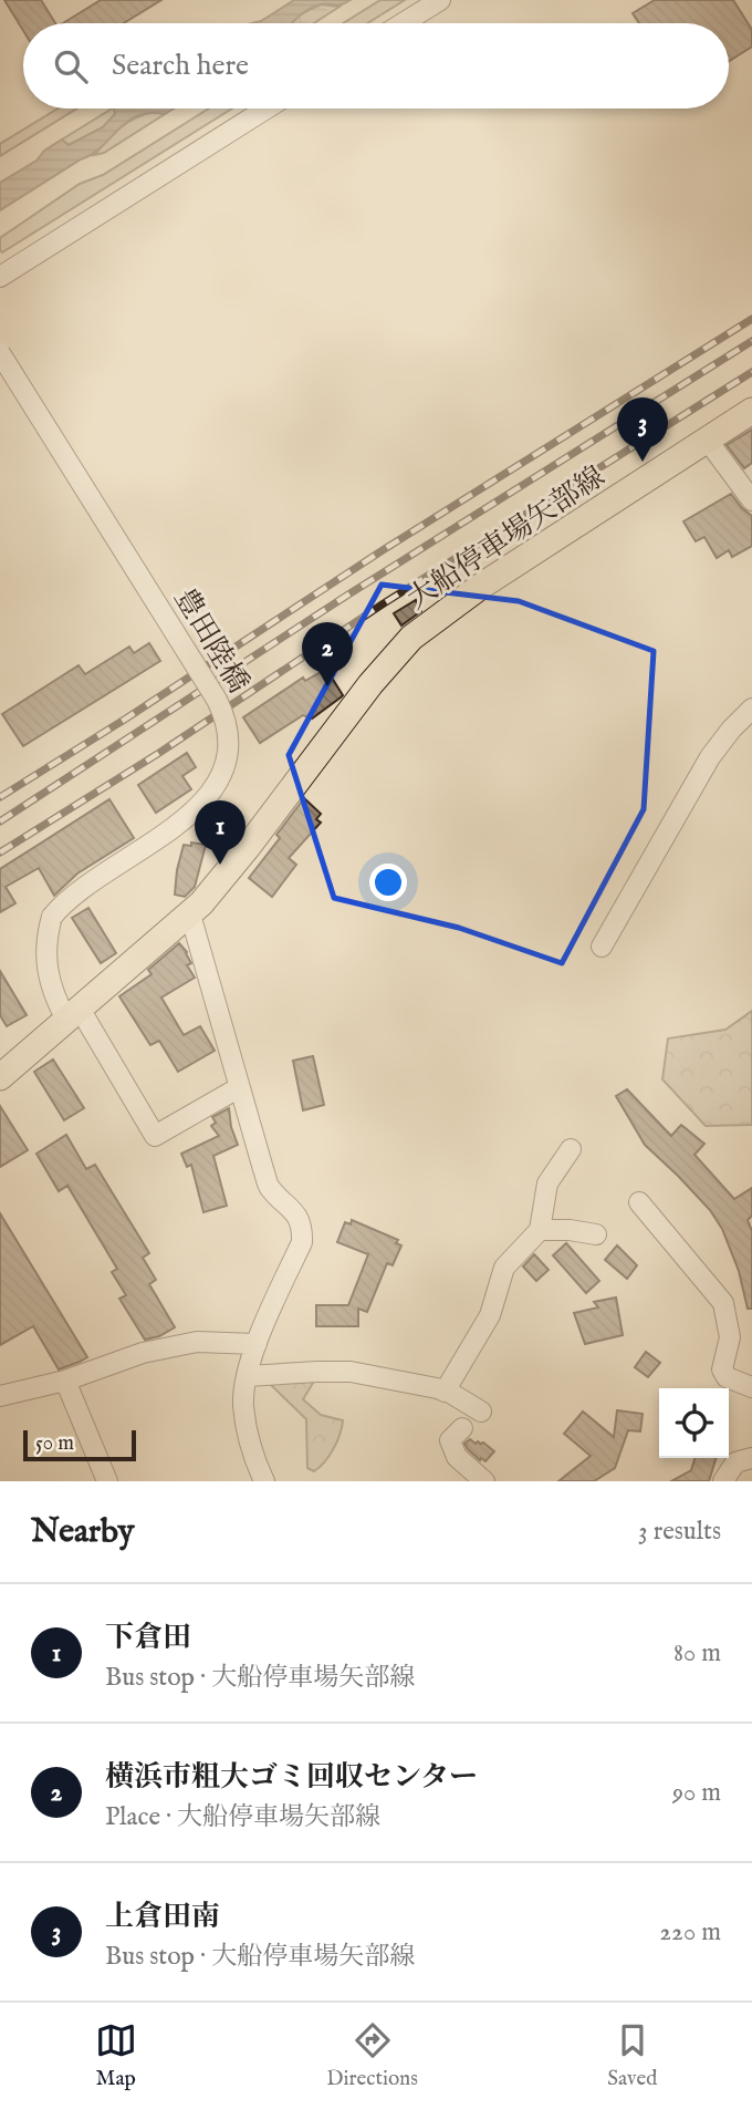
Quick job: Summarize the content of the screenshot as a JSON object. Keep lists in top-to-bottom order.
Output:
{
  "streets": {
    "main road": ["大船停車場矢部線"],
    "street": ["豊田陸橋"]
  },
  "crossings": [
    ["大船停車場矢部線", "豊田陸橋"]
  ],
  "scale_bar": "50 m",
  "page": {
    "search": "Search here",
    "pins": ["3", "2", "1"],
    "scale": "50 m",
    "heading": ["Nearby", "3 results"],
    "list": [
      {
        "mark": "1",
        "name": "下倉田",
        "note": "Bus stop · 大船停車場矢部線",
        "value": "80 m"
      },
      {
        "mark": "2",
        "name": "横浜市粗大ゴミ回収センター",
        "note": "Place · 大船停車場矢部線",
        "value": "90 m"
      },
      {
        "mark": "3",
        "name": "上倉田南",
        "note": "Bus stop · 大船停車場矢部線",
        "value": "220 m"
      }
    ],
    "nav": ["Map", "Directions", "Saved"]
  }
}
